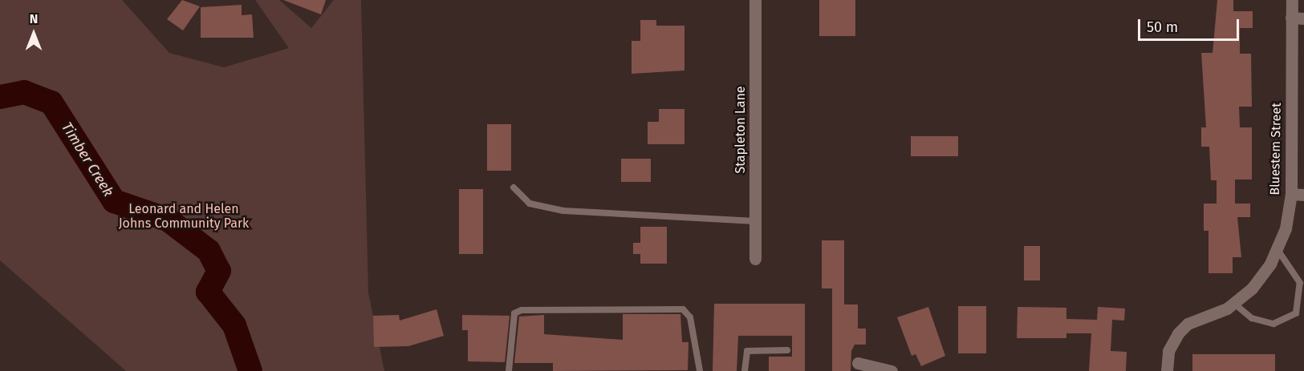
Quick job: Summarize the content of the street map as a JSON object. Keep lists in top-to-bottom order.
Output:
{
  "streets": {
    "street": ["Stapleton Lane", "Bluestem Street"]
  },
  "water": ["Timber Creek"],
  "parks": ["Leonard and Helen Johns Community Park"],
  "scale_bar": "50 m",
  "north": "top"
}
